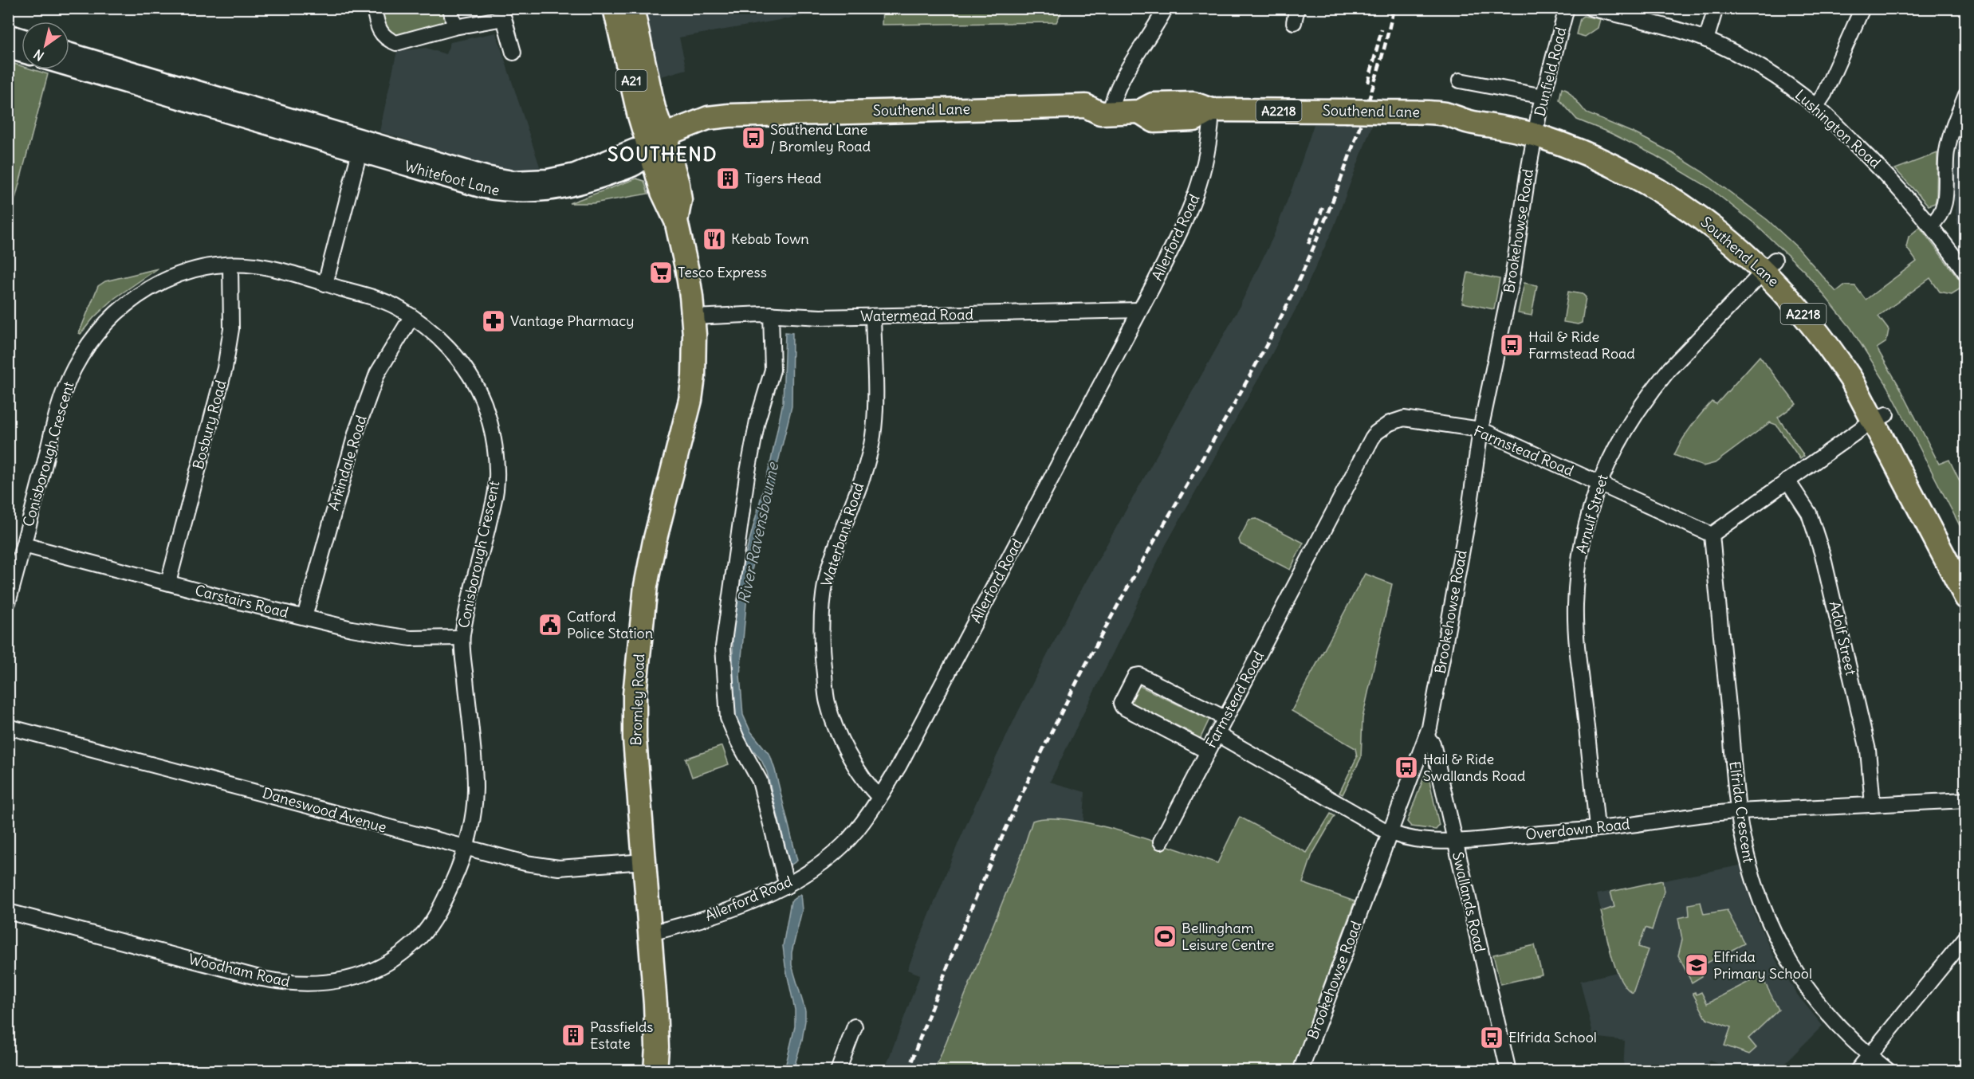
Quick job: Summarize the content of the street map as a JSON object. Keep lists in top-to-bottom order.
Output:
{
  "streets": {
    "main road": [
      "A21",
      "Southend Lane",
      "A2218",
      "Bromley Road"
    ],
    "street": [
      "Dunfield Road",
      "Lushington Road",
      "Whitefoot Lane",
      "Brookehowse Road",
      "Allerford Road",
      "Watermead Road",
      "Bosbury Road",
      "Farmstead Road",
      "Conisborough Crescent",
      "Arkindale Road",
      "Arnulf Street",
      "Waterbank Road",
      "Carstairs Road",
      "Adolf Street",
      "Daneswood Avenue",
      "Elfrida Crescent",
      "Overdown Road",
      "Swallands Road",
      "Woodham Road"
    ]
  },
  "crossings": [
    ["Dunfield Road", "Southend Lane"],
    ["Dunfield Road", "Brookehowse Road"],
    ["Southend Lane", "Whitefoot Lane"],
    ["Southend Lane", "Brookehowse Road"],
    ["Southend Lane", "Allerford Road"],
    ["Southend Lane", "Arnulf Street"],
    ["Southend Lane", "Bromley Road"],
    ["Whitefoot Lane", "Bromley Road"],
    ["Brookehowse Road", "Farmstead Road"],
    ["Brookehowse Road", "Overdown Road"],
    ["Brookehowse Road", "Swallands Road"],
    ["Allerford Road", "Watermead Road"],
    ["Allerford Road", "Waterbank Road"],
    ["Allerford Road", "Bromley Road"],
    ["Watermead Road", "Waterbank Road"],
    ["Watermead Road", "Bromley Road"],
    ["Bosbury Road", "Conisborough Crescent"],
    ["Bosbury Road", "Carstairs Road"],
    ["Farmstead Road", "Arnulf Street"],
    ["Farmstead Road", "Elfrida Crescent"],
    ["Farmstead Road", "Overdown Road"],
    ["Conisborough Crescent", "Arkindale Road"],
    ["Conisborough Crescent", "Carstairs Road"],
    ["Conisborough Crescent", "Daneswood Avenue"],
    ["Conisborough Crescent", "Woodham Road"],
    ["Arkindale Road", "Carstairs Road"],
    ["Arnulf Street", "Overdown Road"],
    ["Adolf Street", "Overdown Road"],
    ["Bromley Road", "Daneswood Avenue"],
    ["Daneswood Avenue", "Woodham Road"],
    ["Elfrida Crescent", "Overdown Road"],
    ["Overdown Road", "Swallands Road"]
  ],
  "districts": ["SOUTHEND"],
  "water": ["River Ravensbourne"],
  "places": {
    "bus stop": [
      "Southend Lane / Bromley Road",
      "Hail & Ride Farmstead Road",
      "Hail & Ride Swallands Road",
      "Elfrida School"
    ],
    "building": ["Tigers Head", "Passfields Estate"],
    "restaurant": ["Kebab Town"],
    "supermarket": ["Tesco Express"],
    "pharmacy": ["Vantage Pharmacy"],
    "public building": ["Catford Police Station"],
    "sports": ["Bellingham Leisure Centre"],
    "school or university": ["Elfrida Primary School"]
  },
  "north": "bottom left"
}
